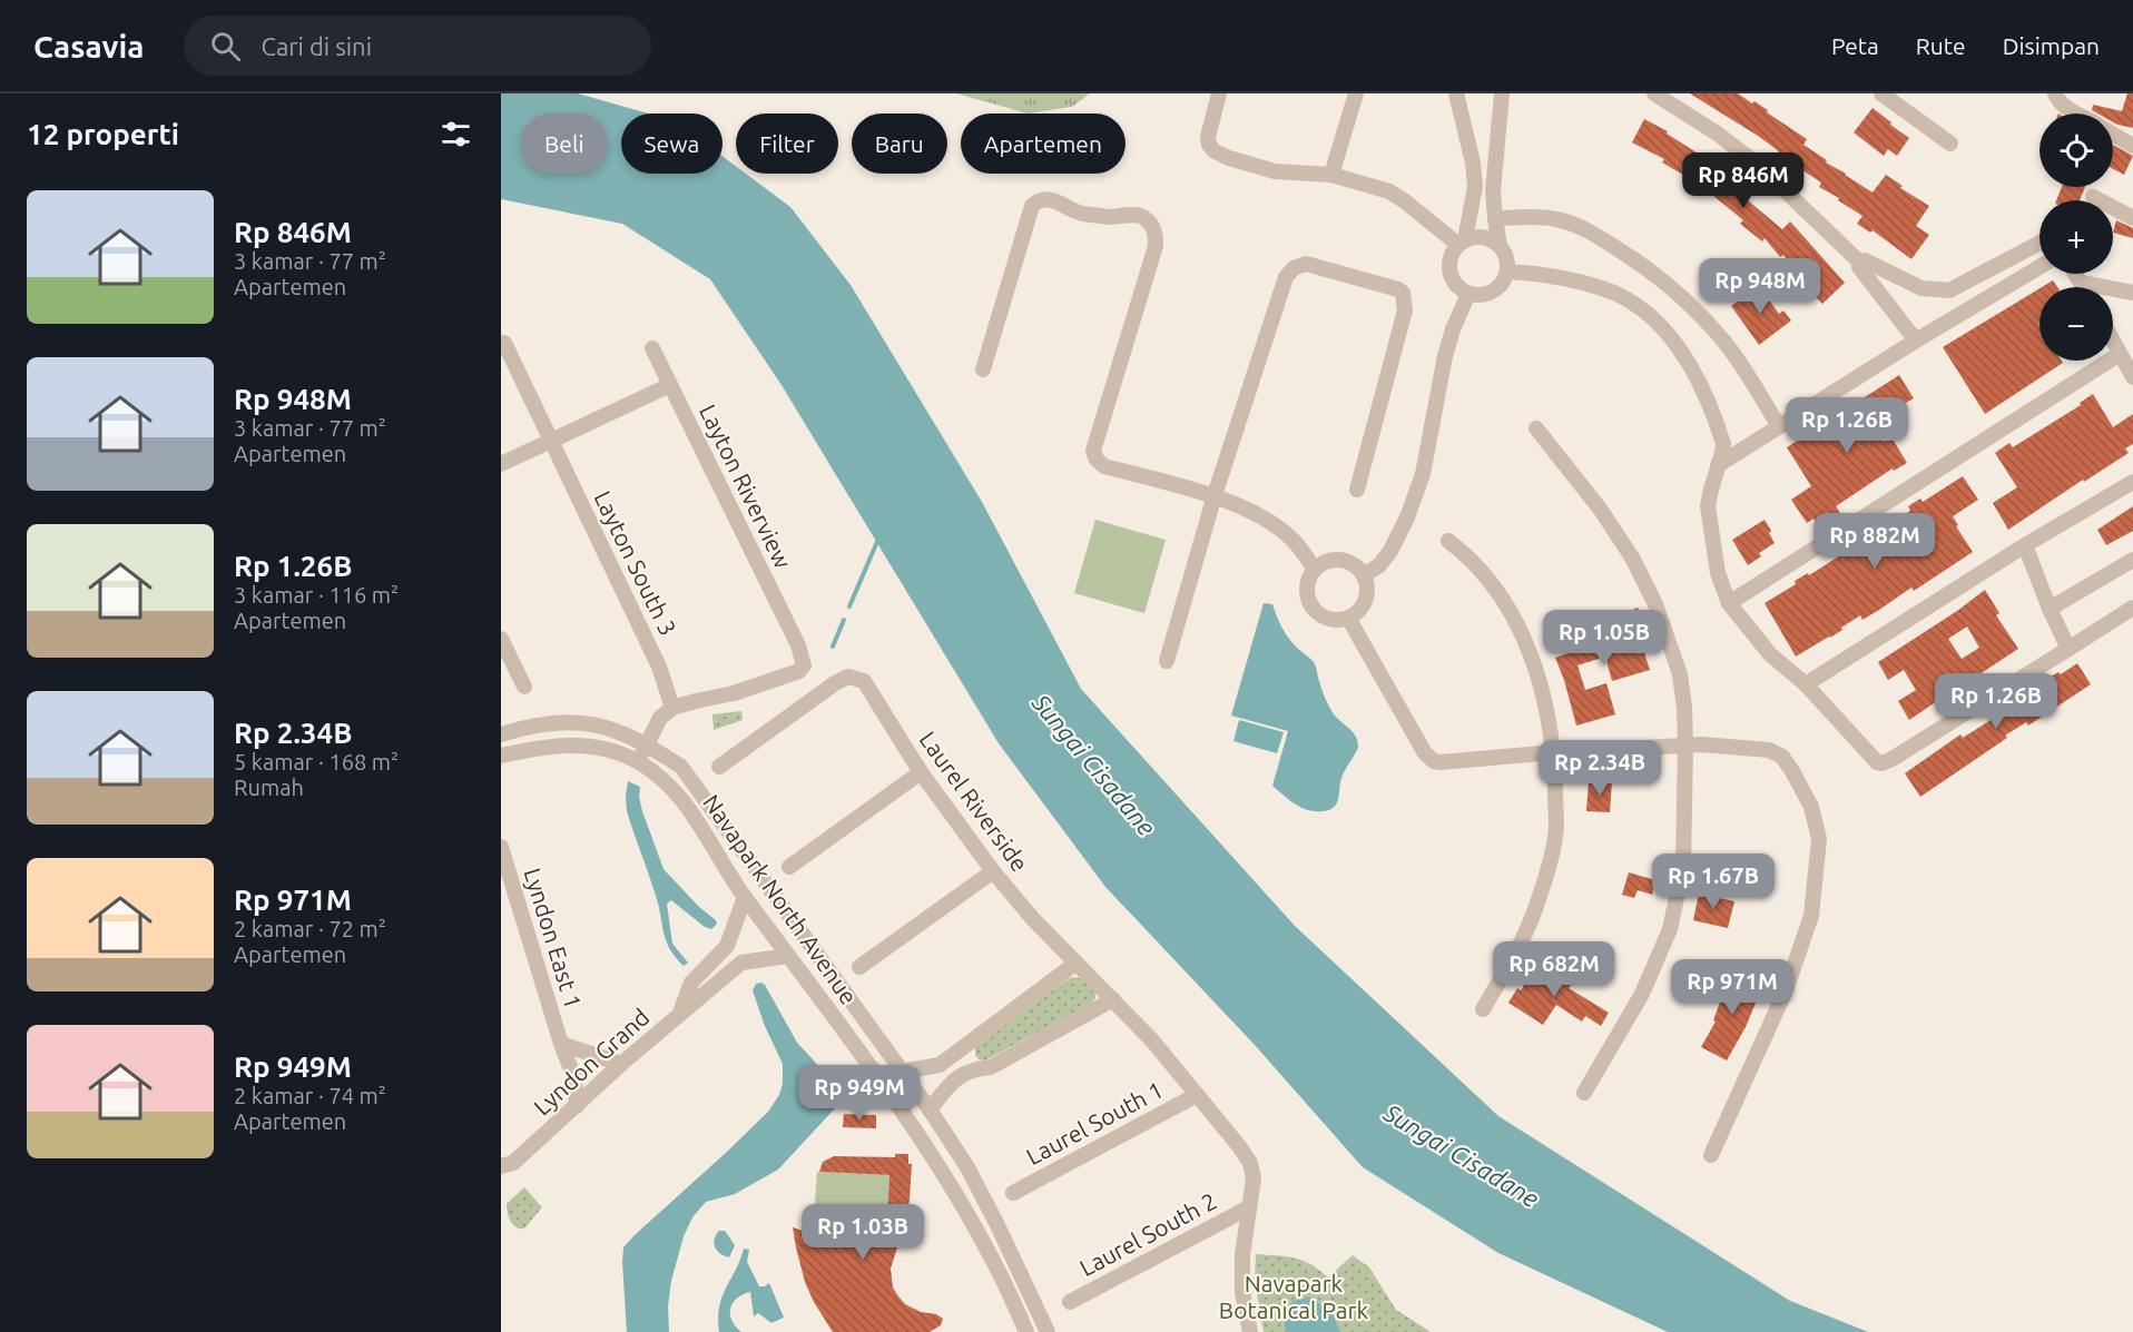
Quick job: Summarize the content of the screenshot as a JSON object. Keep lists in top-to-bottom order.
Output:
{
  "streets": {
    "street": [
      "Layton Riverview",
      "Layton South 3",
      "Laurel Riverside",
      "Navapark North Avenue",
      "Lyndon East 1",
      "Lyndon Grand",
      "Laurel South 1",
      "Laurel South 2"
    ]
  },
  "crossings": [
    ["Layton Riverview", "Layton South 3"],
    ["Laurel Riverside", "Laurel South 1"],
    ["Laurel Riverside", "Laurel South 2"],
    ["Navapark North Avenue", "Lyndon Grand"],
    ["Lyndon East 1", "Lyndon Grand"]
  ],
  "water": ["Sungai Cisadane"],
  "parks": ["Navapark Botanical Park"],
  "page": {
    "header": "Casavia",
    "search": "Cari di sini",
    "nav": ["Peta", "Rute", "Disimpan"],
    "heading": "12 properti",
    "map_buttons": ["+", "−"],
    "chip": [
      "Beli",
      "Sewa",
      "Filter",
      "Baru",
      "Apartemen"
    ],
    "price": [
      "Rp 846M",
      "Rp 948M",
      "Rp 1.26B",
      "Rp 882M",
      "Rp 1.05B",
      "Rp 1.26B",
      "Rp 2.34B",
      "Rp 1.67B",
      "Rp 682M",
      "Rp 971M",
      "Rp 949M",
      "Rp 1.03B"
    ],
    "list": [
      {
        "name": "Rp 846M",
        "note": "3 kamar · 77 m² · Apartemen"
      },
      {
        "name": "Rp 948M",
        "note": "3 kamar · 77 m² · Apartemen"
      },
      {
        "name": "Rp 1.26B",
        "note": "3 kamar · 116 m² · Apartemen"
      },
      {
        "name": "Rp 2.34B",
        "note": "5 kamar · 168 m² · Rumah"
      },
      {
        "name": "Rp 971M",
        "note": "2 kamar · 72 m² · Apartemen"
      },
      {
        "name": "Rp 949M",
        "note": "2 kamar · 74 m² · Apartemen"
      }
    ]
  }
}
